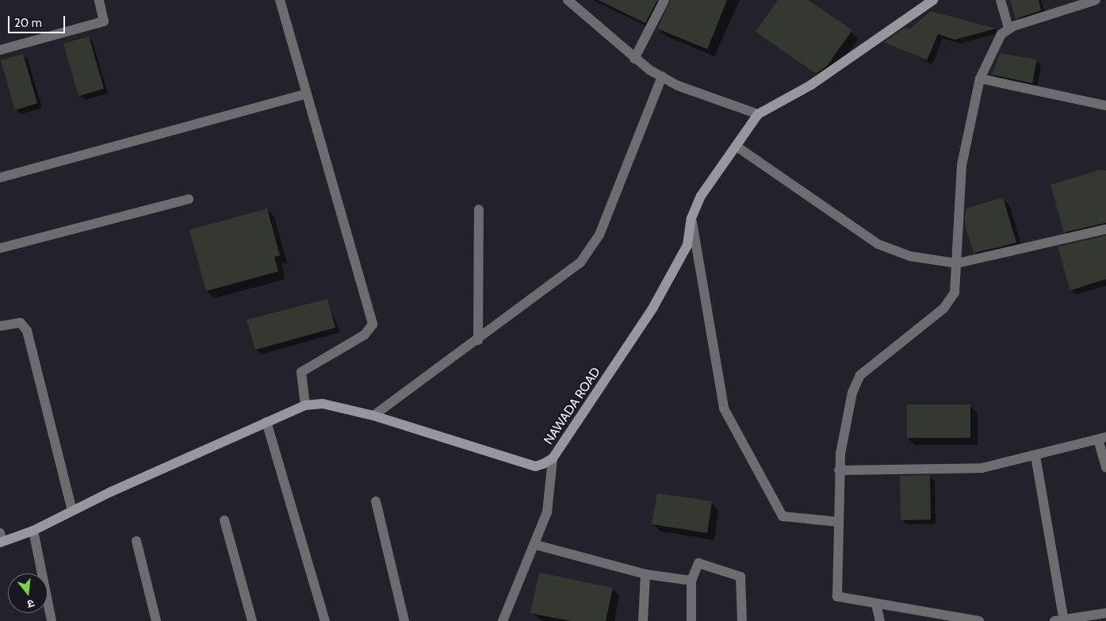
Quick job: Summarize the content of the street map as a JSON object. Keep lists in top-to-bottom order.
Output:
{
  "streets": {
    "street": ["NAWADA ROAD"]
  },
  "scale_bar": "20 m",
  "north": "bottom"
}
